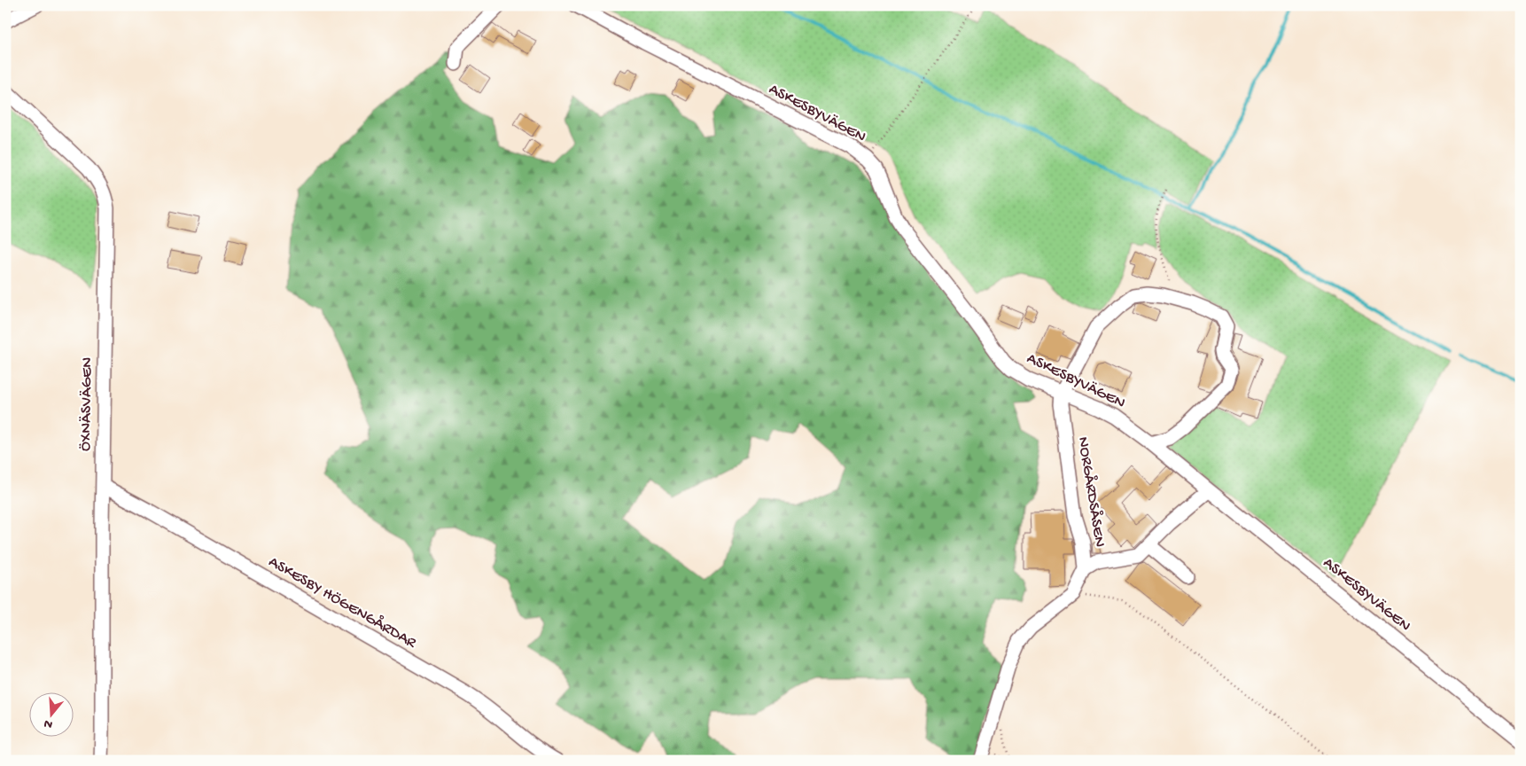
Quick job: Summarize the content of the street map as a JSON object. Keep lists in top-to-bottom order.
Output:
{
  "streets": {
    "street": [
      "ASKESBYVÄGEN",
      "ÖXNÄSVÄGEN",
      "NORGÅRDSÅSEN",
      "ASKESBY HÖGENGÅRDAR"
    ]
  },
  "crossings": [
    ["ASKESBYVÄGEN", "NORGÅRDSÅSEN"],
    ["ÖXNÄSVÄGEN", "ASKESBY HÖGENGÅRDAR"]
  ],
  "north": "bottom"
}
